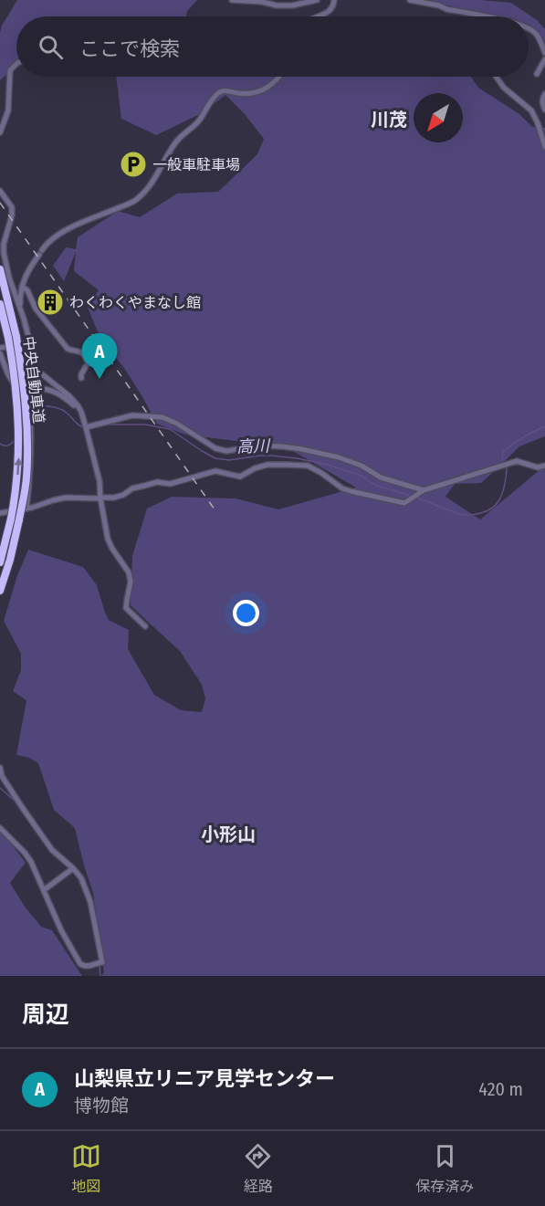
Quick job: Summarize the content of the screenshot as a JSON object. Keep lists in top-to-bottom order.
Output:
{
  "streets": {
    "highway": ["中央自動車道"]
  },
  "districts": ["川茂", "小形山"],
  "water": ["高川"],
  "places": {
    "parking": ["一般車駐車場"],
    "building": ["わくわくやまなし館"]
  },
  "north": "bottom left",
  "page": {
    "search": "ここで検索",
    "pins": "A",
    "heading": "周辺",
    "list": [
      {
        "mark": "A",
        "name": "山梨県立リニア見学センター",
        "note": "博物館",
        "value": "420 m"
      }
    ],
    "nav": ["地図", "経路", "保存済み"]
  }
}
